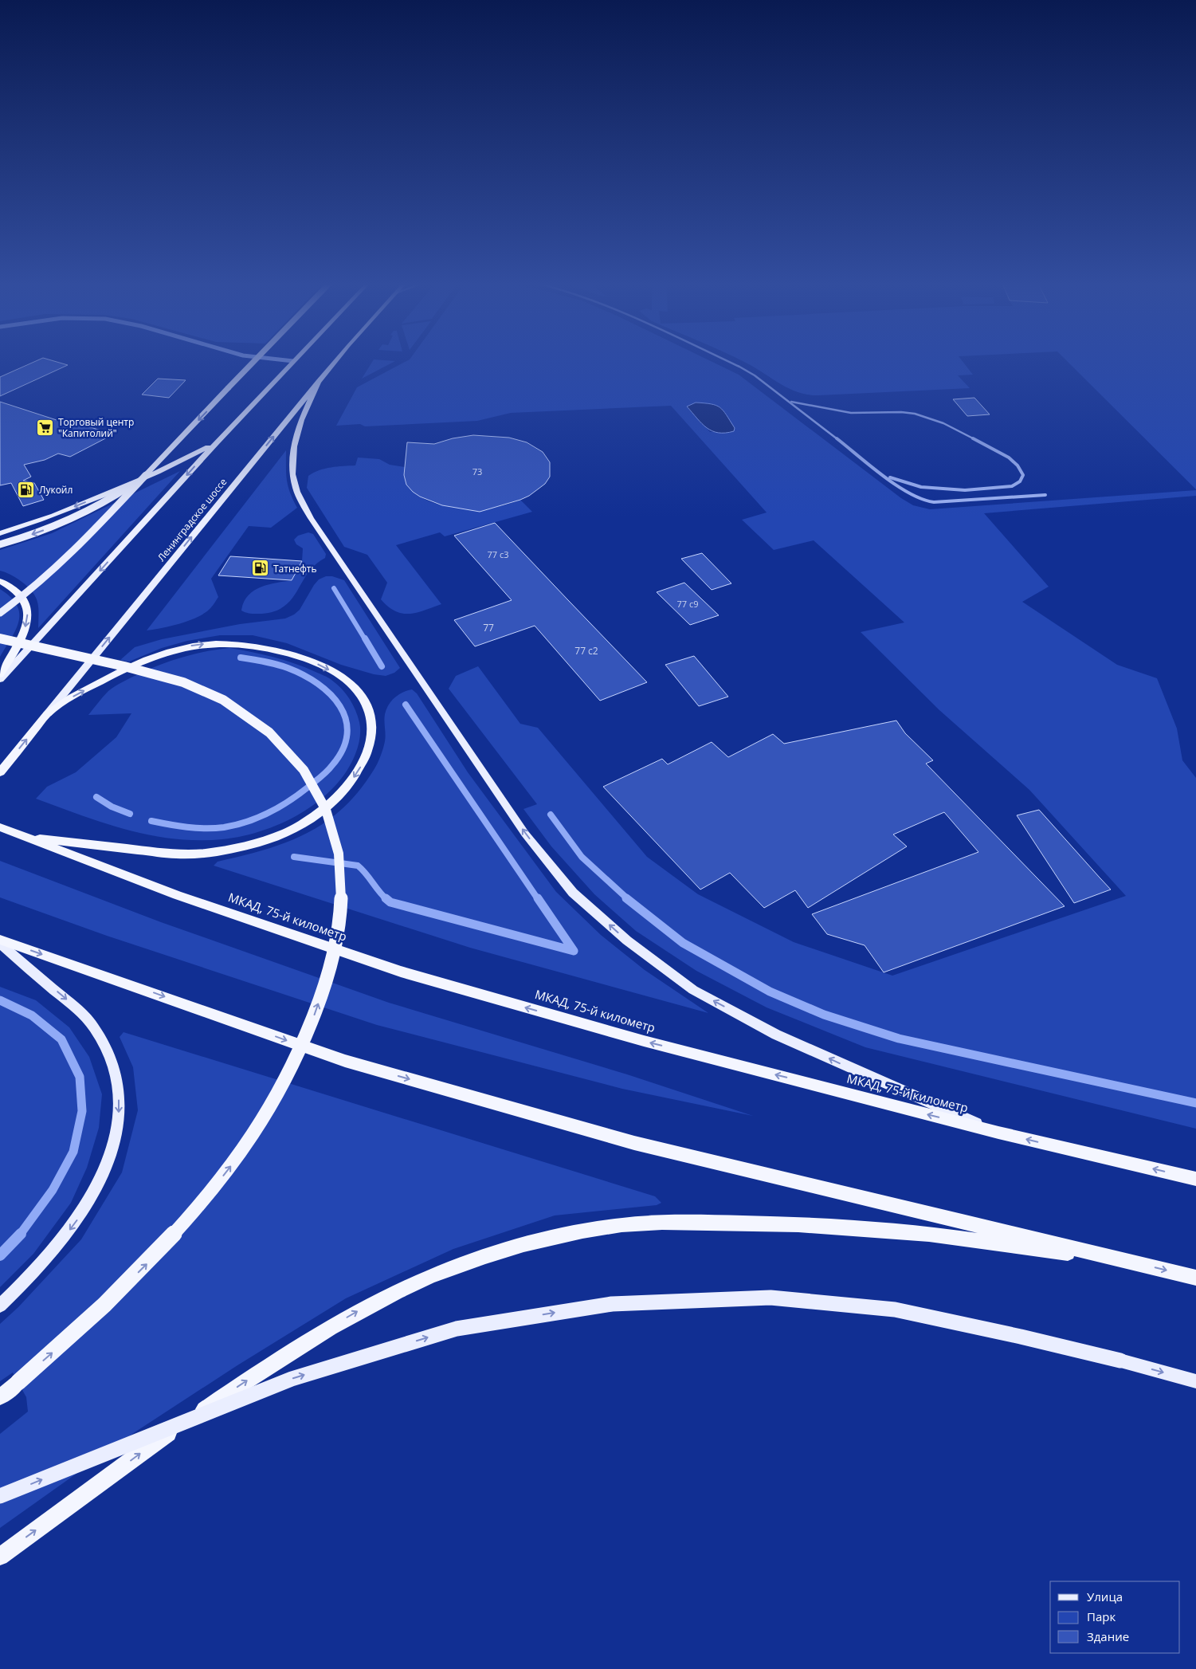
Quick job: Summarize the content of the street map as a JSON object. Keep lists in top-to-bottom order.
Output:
{
  "streets": {
    "highway": ["Ленинградское шоссе", "МКАД, 75-й километр"]
  },
  "places": {
    "supermarket": ["Торговый центр \"Капитолий\""],
    "fuel station": ["Лукойл", "Татнефть"]
  },
  "house_numbers": [
    "73",
    "77 с3",
    "77 с9",
    "77",
    "77 с2"
  ],
  "legend": ["Улица", "Парк", "Здание"]
}
